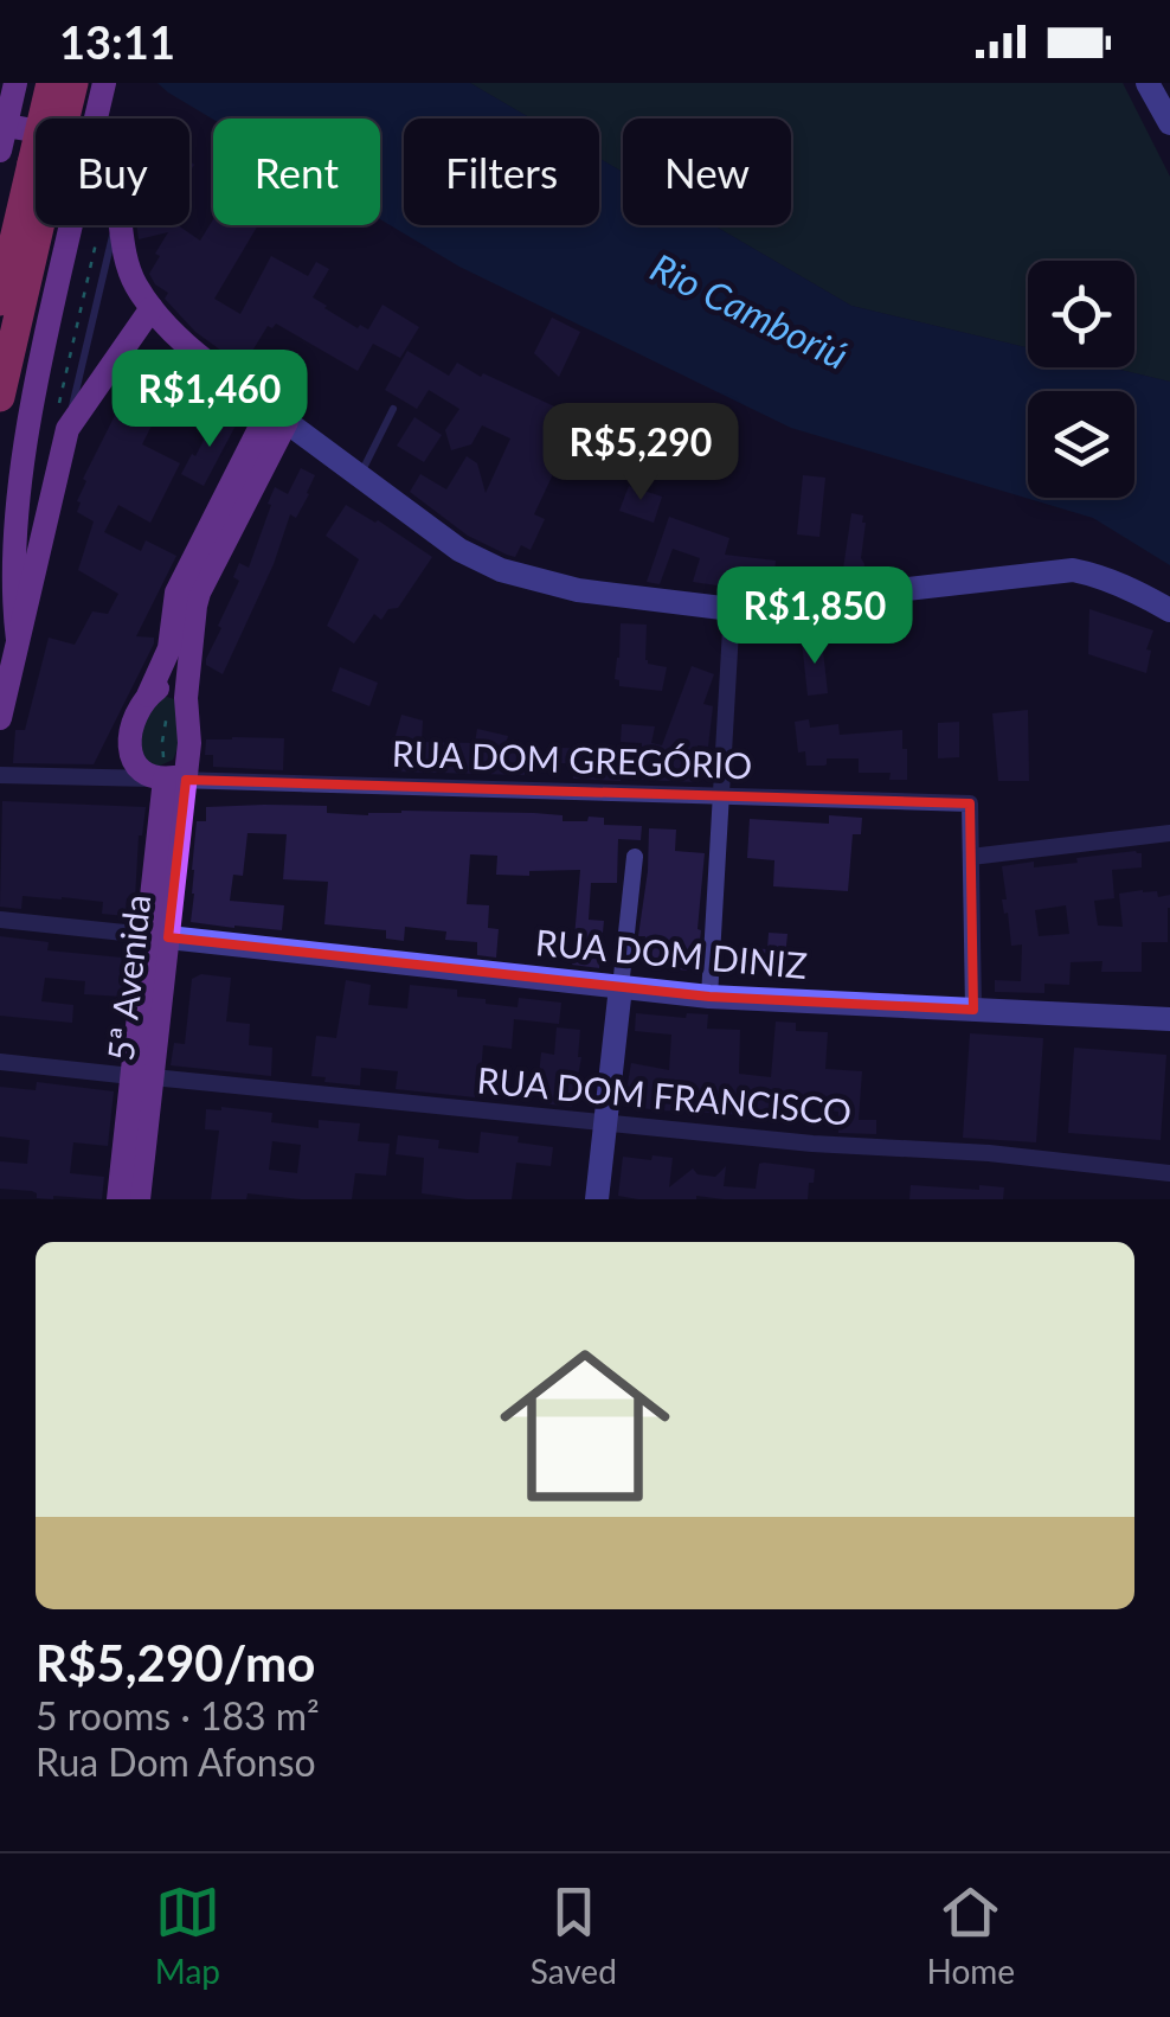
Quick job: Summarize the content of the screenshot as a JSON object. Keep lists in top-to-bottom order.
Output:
{
  "streets": {
    "main road": ["5ª Avenida"],
    "street": ["RUA DOM GREGÓRIO", "RUA DOM DINIZ", "RUA DOM FRANCISCO"]
  },
  "crossings": [
    ["RUA DOM GREGÓRIO", "5ª Avenida"],
    ["RUA DOM DINIZ", "5ª Avenida"],
    ["5ª Avenida", "RUA DOM FRANCISCO"]
  ],
  "water": ["Rio Camboriú"],
  "page": {
    "status": "13:11",
    "chip": [
      "Buy",
      "Rent",
      "Filters",
      "New"
    ],
    "price": ["R$1,460", "R$5,290", "R$1,850"],
    "list": [
      {
        "name": "R$5,290/mo",
        "note": "5 rooms · 183 m² · Rua Dom Afonso"
      }
    ],
    "tabs": ["Map", "Saved", "Home"]
  }
}
